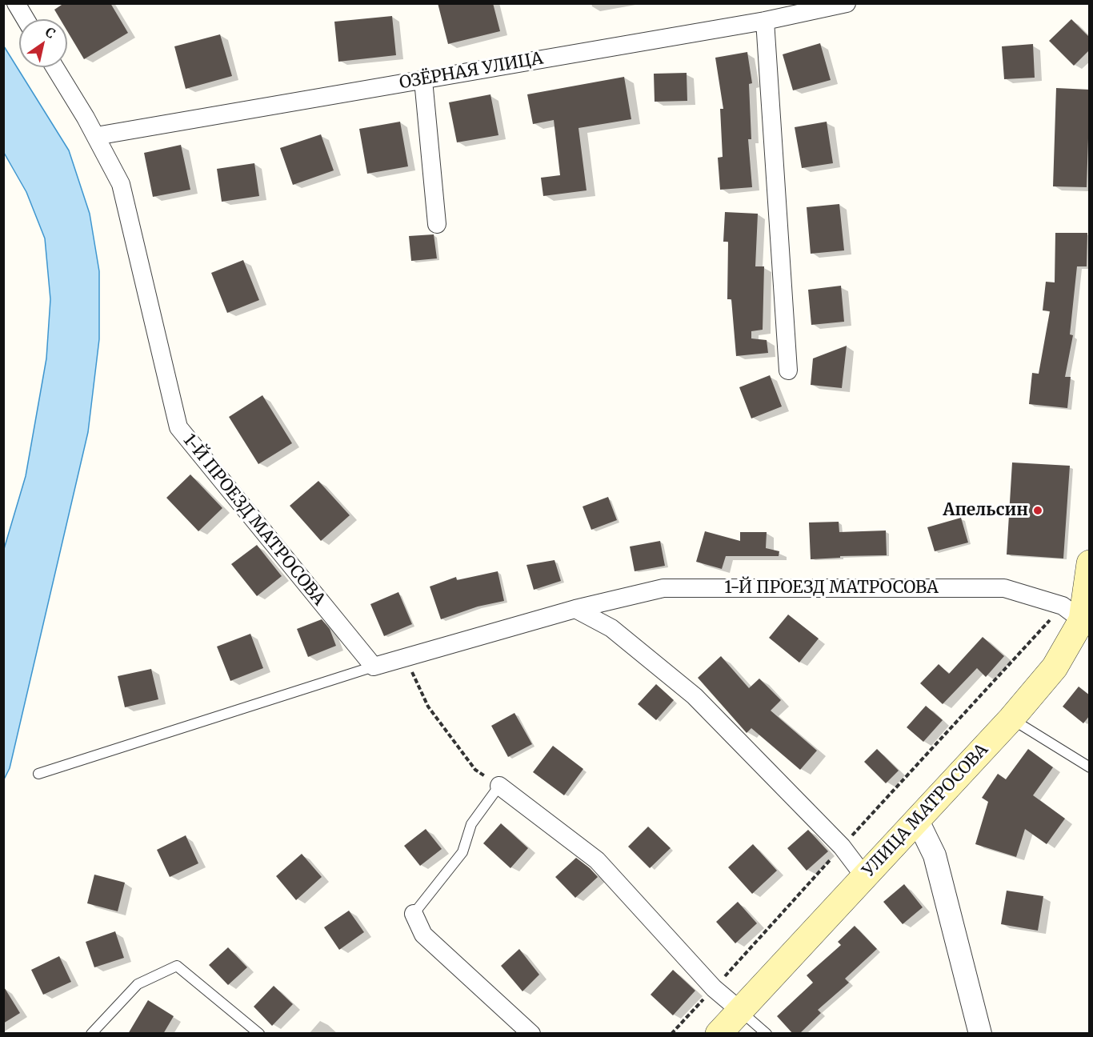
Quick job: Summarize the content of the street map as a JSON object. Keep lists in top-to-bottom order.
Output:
{
  "streets": {
    "main road": ["УЛИЦА МАТРОСОВА"],
    "street": ["ОЗЁРНАЯ УЛИЦА", "1-Й ПРОЕЗД МАТРОСОВА"]
  },
  "crossings": [
    ["ОЗЁРНАЯ УЛИЦА", "1-Й ПРОЕЗД МАТРОСОВА"],
    ["1-Й ПРОЕЗД МАТРОСОВА", "УЛИЦА МАТРОСОВА"]
  ],
  "places": ["Апельсин"],
  "north": "top right"
}
